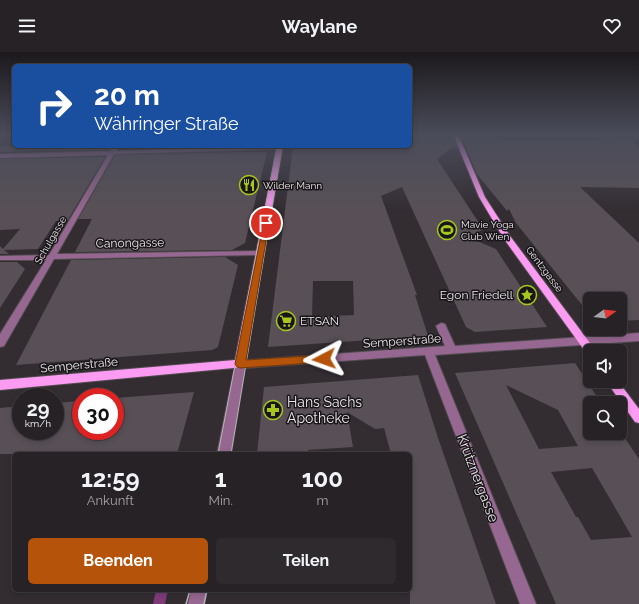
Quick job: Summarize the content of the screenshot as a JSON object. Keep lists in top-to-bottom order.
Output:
{
  "streets": {
    "main road": ["Gentzgasse", "Semperstraße"],
    "street": ["Schulgasse", "Canongasse", "Krütznergasse"]
  },
  "crossings": [
    ["Schulgasse", "Canongasse"],
    ["Gentzgasse", "Semperstraße"],
    ["Semperstraße", "Krütznergasse"]
  ],
  "places": {
    "restaurant": ["Wilder Mann"],
    "sports": ["Mavie Yoga Club Wien"],
    "place": ["Egon Friedell"],
    "supermarket": ["ETSAN"],
    "pharmacy": ["Hans Sachs Apotheke"]
  },
  "north": "right",
  "page": {
    "header": "Waylane",
    "turn": ["20 m", "Währinger Straße"],
    "speed": "29 km/h",
    "limit": "30",
    "eta": [
      "12:59",
      "Ankunft",
      "1",
      "Min.",
      "100",
      "m"
    ],
    "buttons": ["Beenden", "Teilen"]
  }
}
